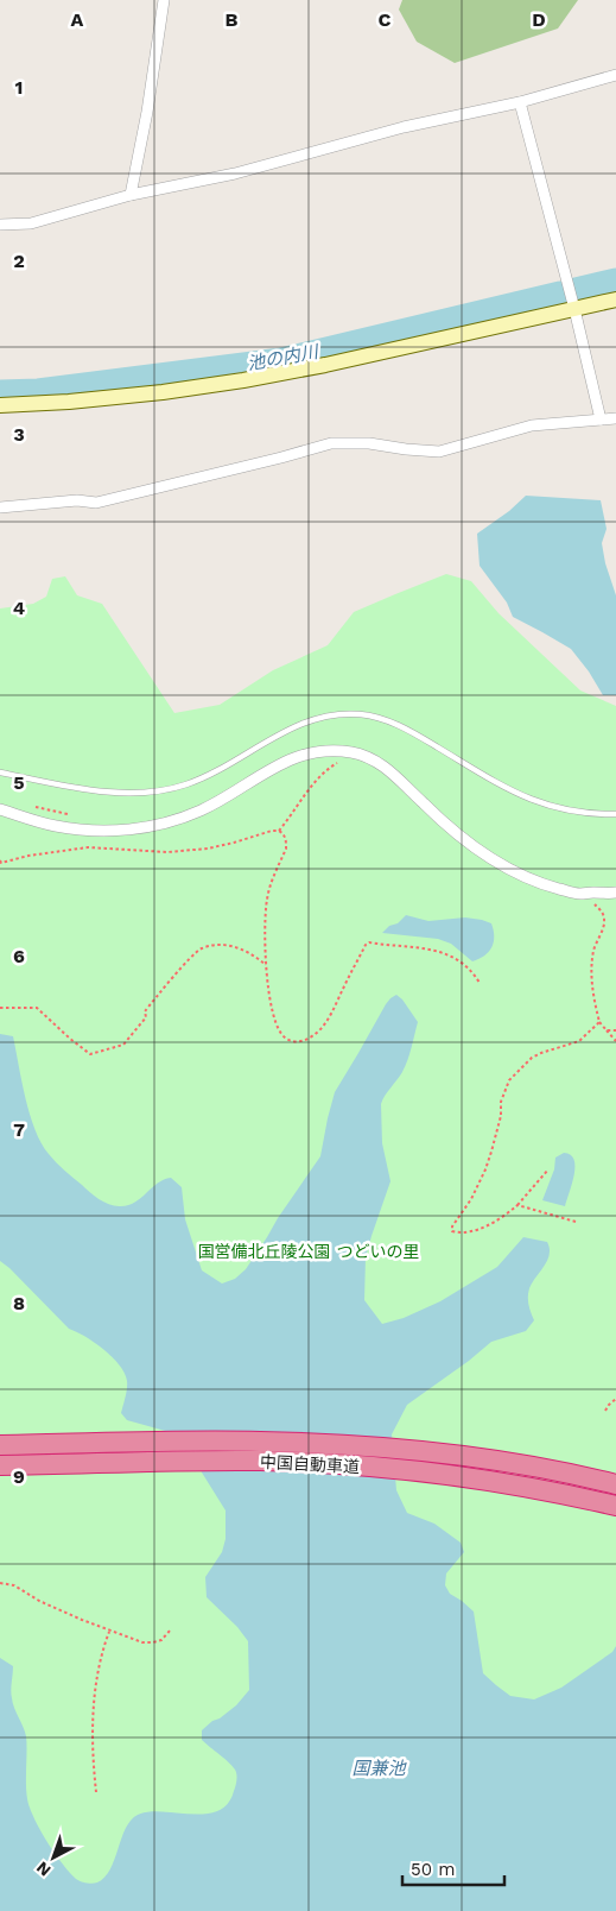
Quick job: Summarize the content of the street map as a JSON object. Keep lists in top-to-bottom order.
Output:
{
  "streets": {
    "highway": ["中国自動車道"]
  },
  "water": ["池の内川", "国兼池"],
  "parks": ["国営備北丘陵公園 つどいの里"],
  "scale_bar": "50 m",
  "north": "bottom left",
  "grid": {
    "columns": [
      "A",
      "B",
      "C",
      "D"
    ],
    "rows": [
      "1",
      "2",
      "3",
      "4",
      "5",
      "6",
      "7",
      "8",
      "9"
    ]
  }
}
